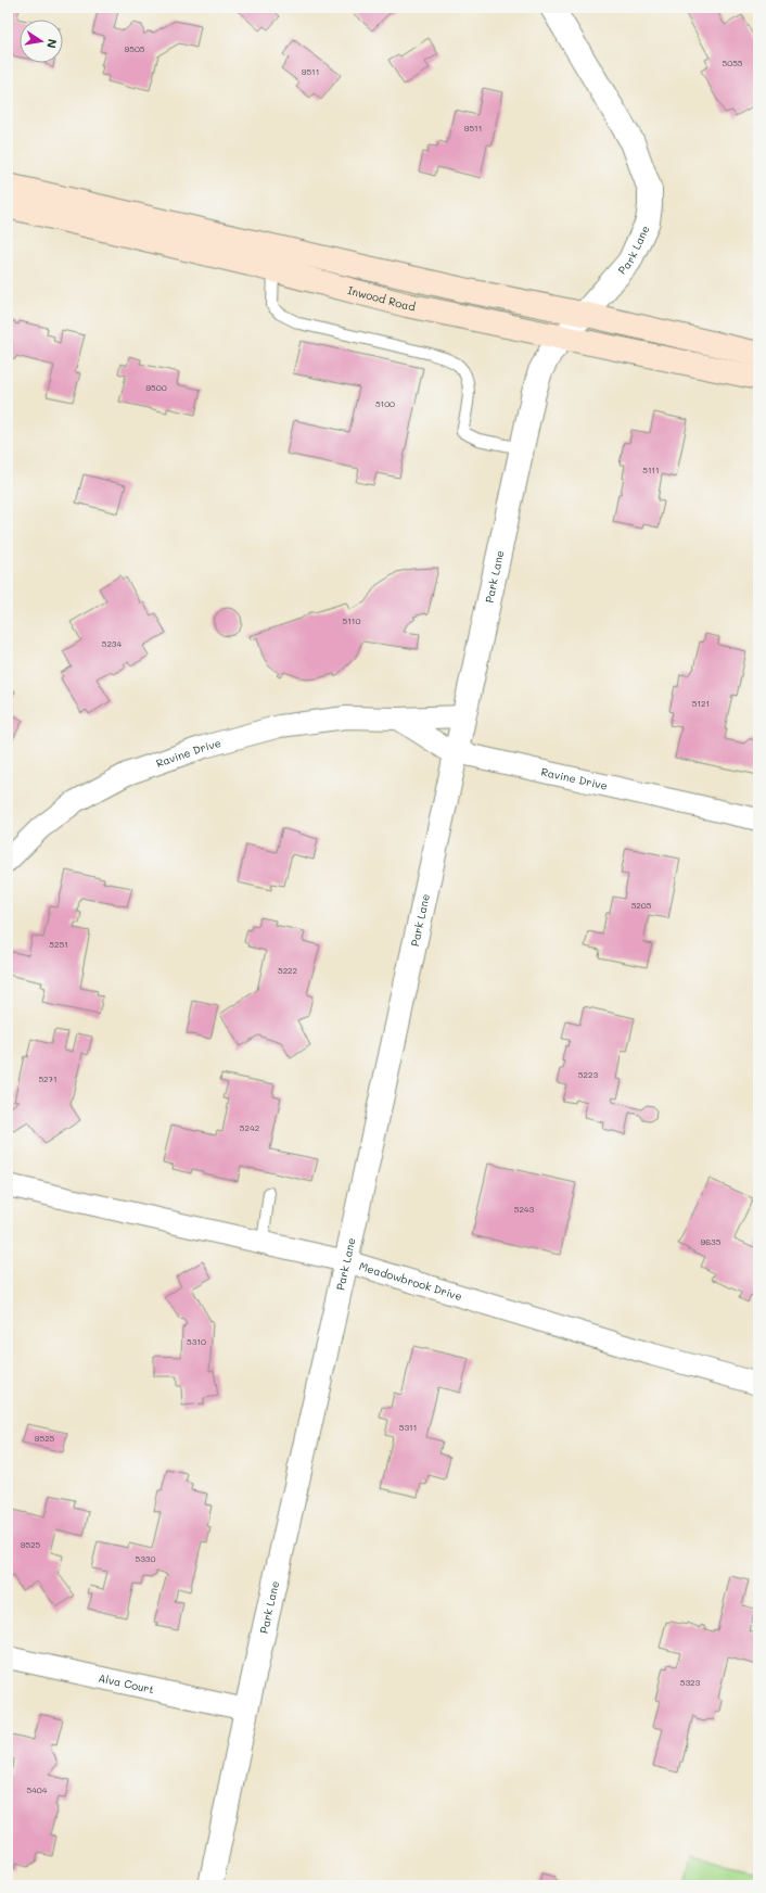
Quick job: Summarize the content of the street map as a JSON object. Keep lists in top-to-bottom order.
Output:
{
  "streets": {
    "main road": ["Inwood Road"],
    "street": [
      "Park Lane",
      "Ravine Drive",
      "Meadowbrook Drive",
      "Alva Court"
    ]
  },
  "crossings": [
    ["Park Lane", "Inwood Road"],
    ["Park Lane", "Ravine Drive"],
    ["Park Lane", "Meadowbrook Drive"],
    ["Park Lane", "Alva Court"]
  ],
  "house_numbers": [
    "9505",
    "5055",
    "9511",
    "9511",
    "9500",
    "5100",
    "5111",
    "5110",
    "5234",
    "5121",
    "5205",
    "5251",
    "5222",
    "5223",
    "5271",
    "5242",
    "5243",
    "9635",
    "5310",
    "5311",
    "9525",
    "9525",
    "5330",
    "5323",
    "5404"
  ],
  "north": "right"
}
